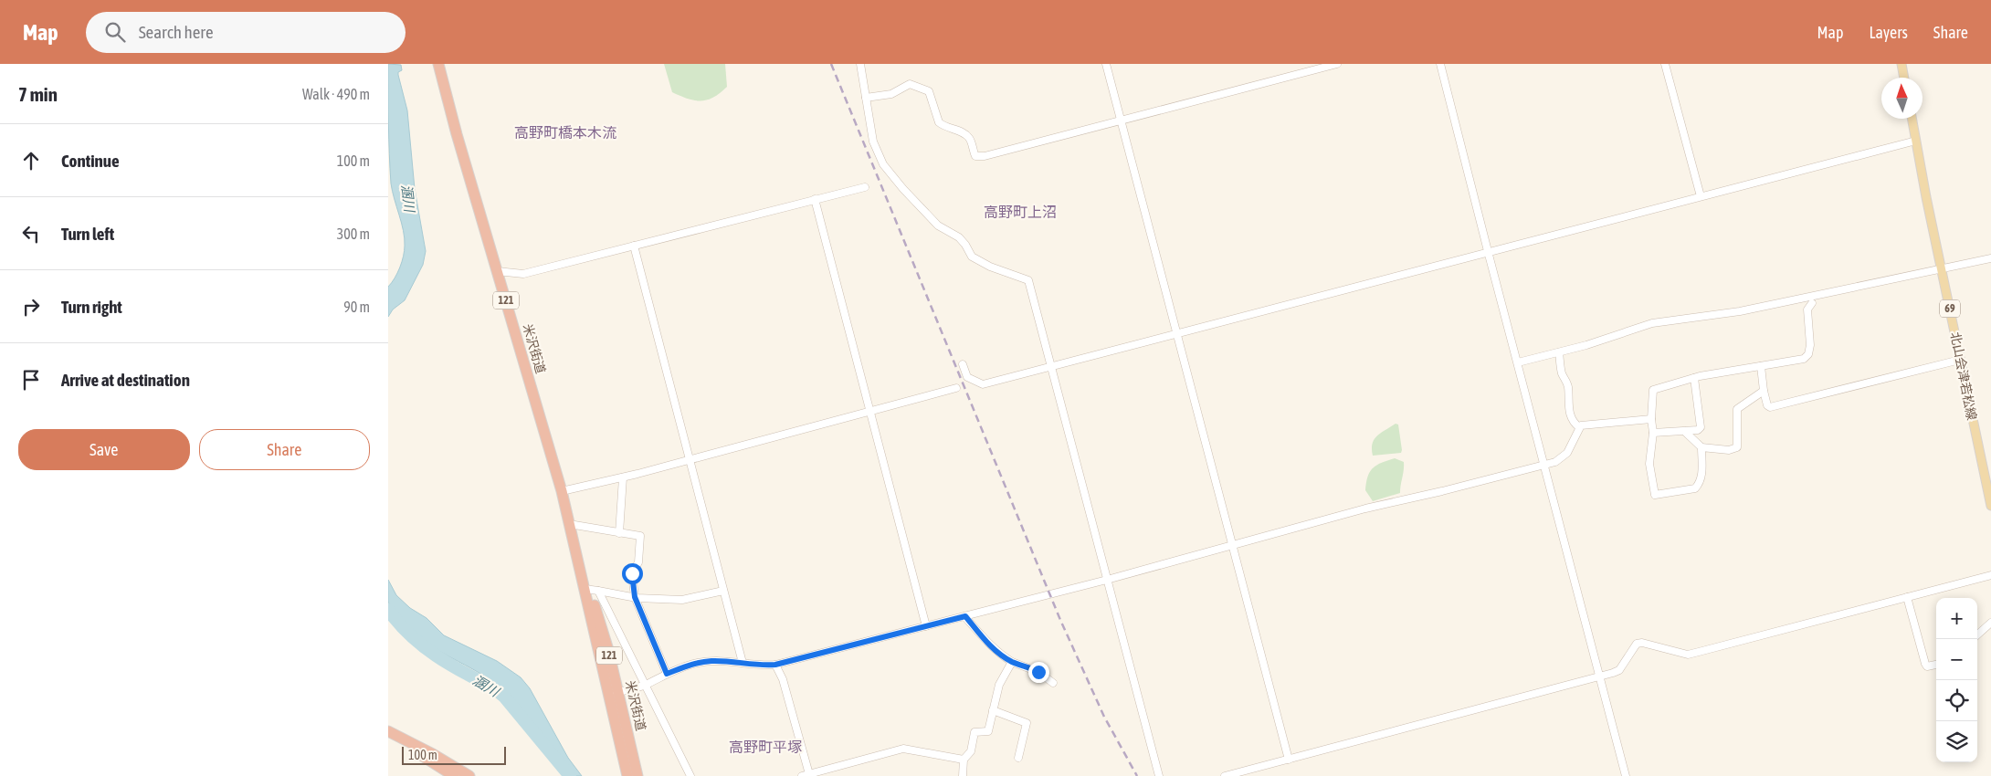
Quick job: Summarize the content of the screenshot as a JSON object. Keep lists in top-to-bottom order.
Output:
{
  "streets": {
    "highway": ["121", "米沢街道"],
    "main road": ["69", "北山会津若松線"]
  },
  "districts": ["高野町橋本木流", "高野町上沼", "高野町平塚"],
  "water": ["溷川"],
  "scale_bar": "100 m",
  "north": "top",
  "page": {
    "header": "Map",
    "search": "Search here",
    "nav": ["Map", "Layers", "Share"],
    "heading": ["7 min", "Walk · 490 m"],
    "list": [
      ["Continue", "100 m"],
      ["Turn left", "300 m"],
      ["Turn right", "90 m"],
      "Arrive at destination"
    ],
    "buttons": ["Save", "Share"],
    "map_buttons": ["+", "−"],
    "scale": "100 m"
  }
}
